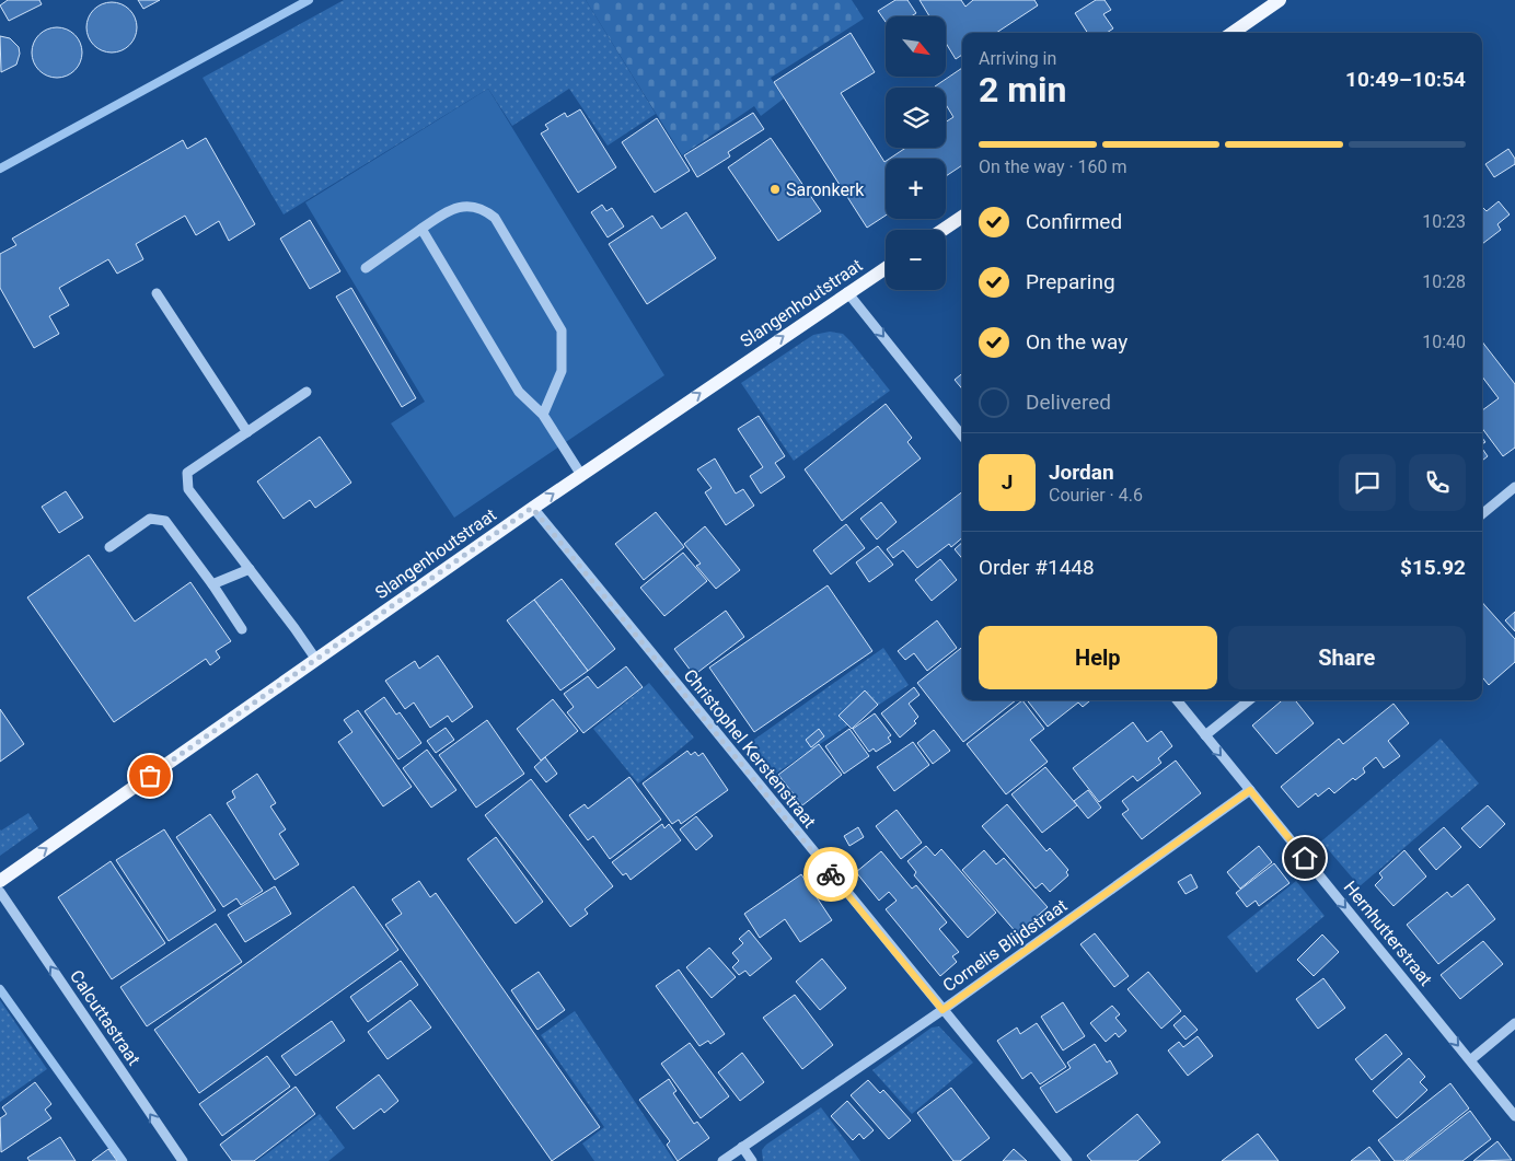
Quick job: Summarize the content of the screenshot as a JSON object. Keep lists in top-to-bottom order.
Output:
{
  "streets": {
    "main road": ["Slangenhoutstraat"],
    "street": [
      "Christophel Kerstenstraat",
      "Hernhutterstraat",
      "Cornelis Blijdstraat",
      "Calcuttastraat"
    ]
  },
  "crossings": [
    ["Slangenhoutstraat", "Christophel Kerstenstraat"],
    ["Christophel Kerstenstraat", "Cornelis Blijdstraat"],
    ["Hernhutterstraat", "Cornelis Blijdstraat"]
  ],
  "one_way": ["Slangenhoutstraat", "Hernhutterstraat", "Calcuttastraat"],
  "places": ["Saronkerk"],
  "north": "bottom right",
  "page": {
    "map_buttons": ["+", "−"],
    "heading": ["2 min", "Arriving in", "10:49–10:54"],
    "panel": [
      "Jordan",
      "Courier · 4.6",
      "Order #1448",
      "$15.92"
    ],
    "bar": "On the way · 160 m",
    "list": [
      ["Confirmed", "10:23"],
      ["Preparing", "10:28"],
      ["On the way", "10:40"],
      "Delivered"
    ],
    "round": "J",
    "buttons": ["Help", "Share"]
  }
}
